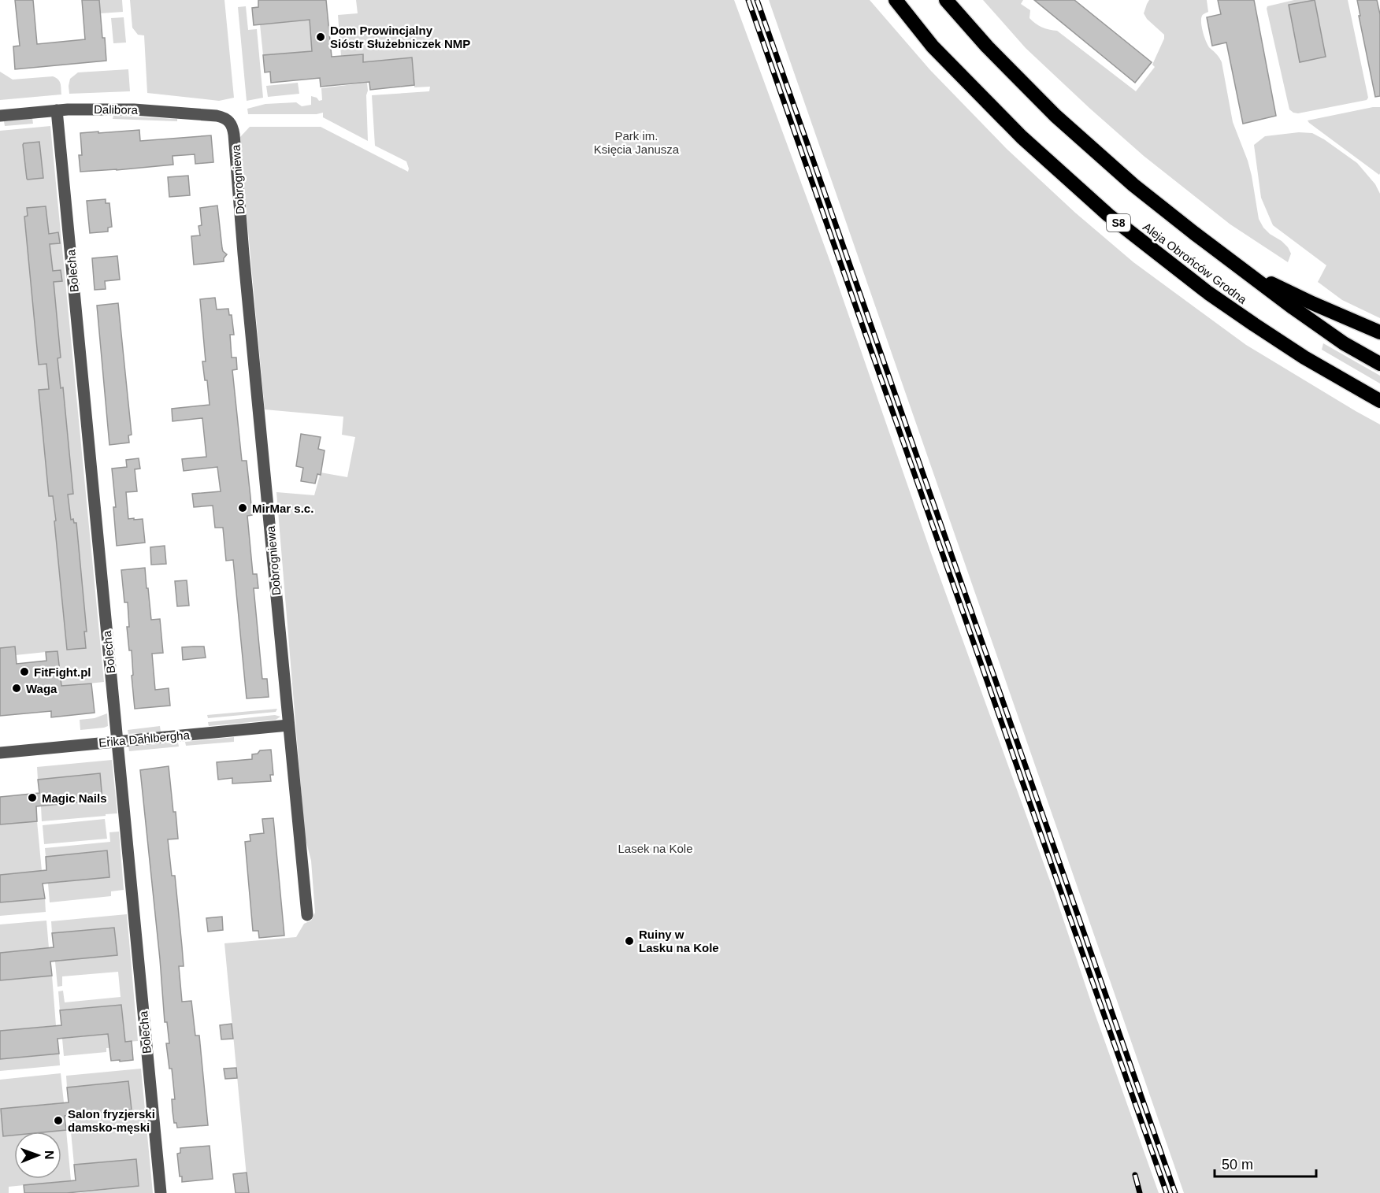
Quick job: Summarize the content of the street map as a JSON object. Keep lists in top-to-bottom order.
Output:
{
  "streets": {
    "highway": ["S8", "Aleja Obrońców Grodna"],
    "street": [
      "Dalibora",
      "Dobrogniewa",
      "Bolecha",
      "Erika Dahlbergha"
    ]
  },
  "crossings": [
    ["Dalibora", "Dobrogniewa"],
    ["Dalibora", "Bolecha"],
    ["Dobrogniewa", "Erika Dahlbergha"],
    ["Bolecha", "Erika Dahlbergha"]
  ],
  "parks": ["Park im. Księcia Janusza", "Lasek na Kole"],
  "places": [
    "Dom Prowincjalny Sióstr Służebniczek NMP",
    "MirMar s.c.",
    "FitFight.pl",
    "Waga",
    "Magic Nails",
    "Ruiny w Lasku na Kole",
    "Salon fryzjerski damsko-męski"
  ],
  "scale_bar": "50 m",
  "north": "right"
}
